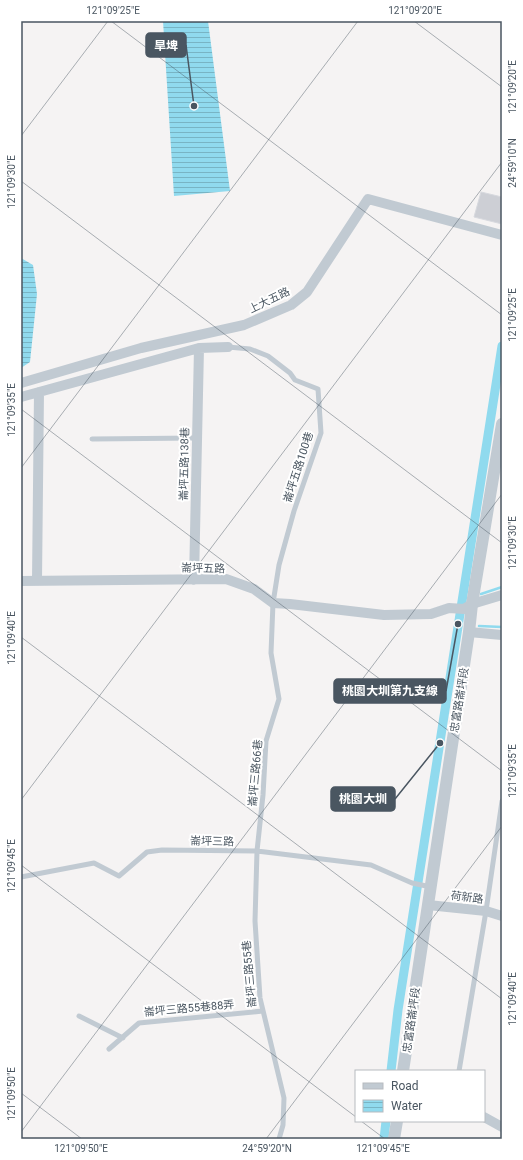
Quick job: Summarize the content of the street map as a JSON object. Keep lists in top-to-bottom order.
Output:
{
  "streets": {
    "street": [
      "上大五路",
      "崙坪五路138巷",
      "崙坪五路",
      "忠富路崙坪段",
      "荷新路"
    ],
    "lane": [
      "崙坪五路100巷",
      "崙坪三路66巷",
      "崙坪三路",
      "崙坪三路55巷",
      "崙坪三路55巷88弄"
    ]
  },
  "crossings": [
    ["崙坪五路138巷", "崙坪五路"],
    ["崙坪五路100巷", "崙坪五路"],
    ["崙坪五路100巷", "崙坪三路66巷"],
    ["崙坪五路", "崙坪三路66巷"],
    ["忠富路崙坪段", "崙坪三路"],
    ["忠富路崙坪段", "荷新路"],
    ["崙坪三路66巷", "崙坪三路"],
    ["崙坪三路66巷", "崙坪三路55巷"],
    ["崙坪三路", "崙坪三路55巷"],
    ["崙坪三路55巷", "崙坪三路55巷88弄"]
  ],
  "places": ["旱埤", "桃園大圳第九支線", "桃園大圳"],
  "legend": ["Road", "Water"],
  "coordinates": [
    "121°09'25\"E",
    "121°09'20\"E",
    "24°59'10\"N",
    "121°09'30\"E",
    "121°09'35\"E",
    "121°09'40\"E",
    "121°09'45\"E",
    "121°09'50\"E",
    "24°59'20\"N"
  ]
}
